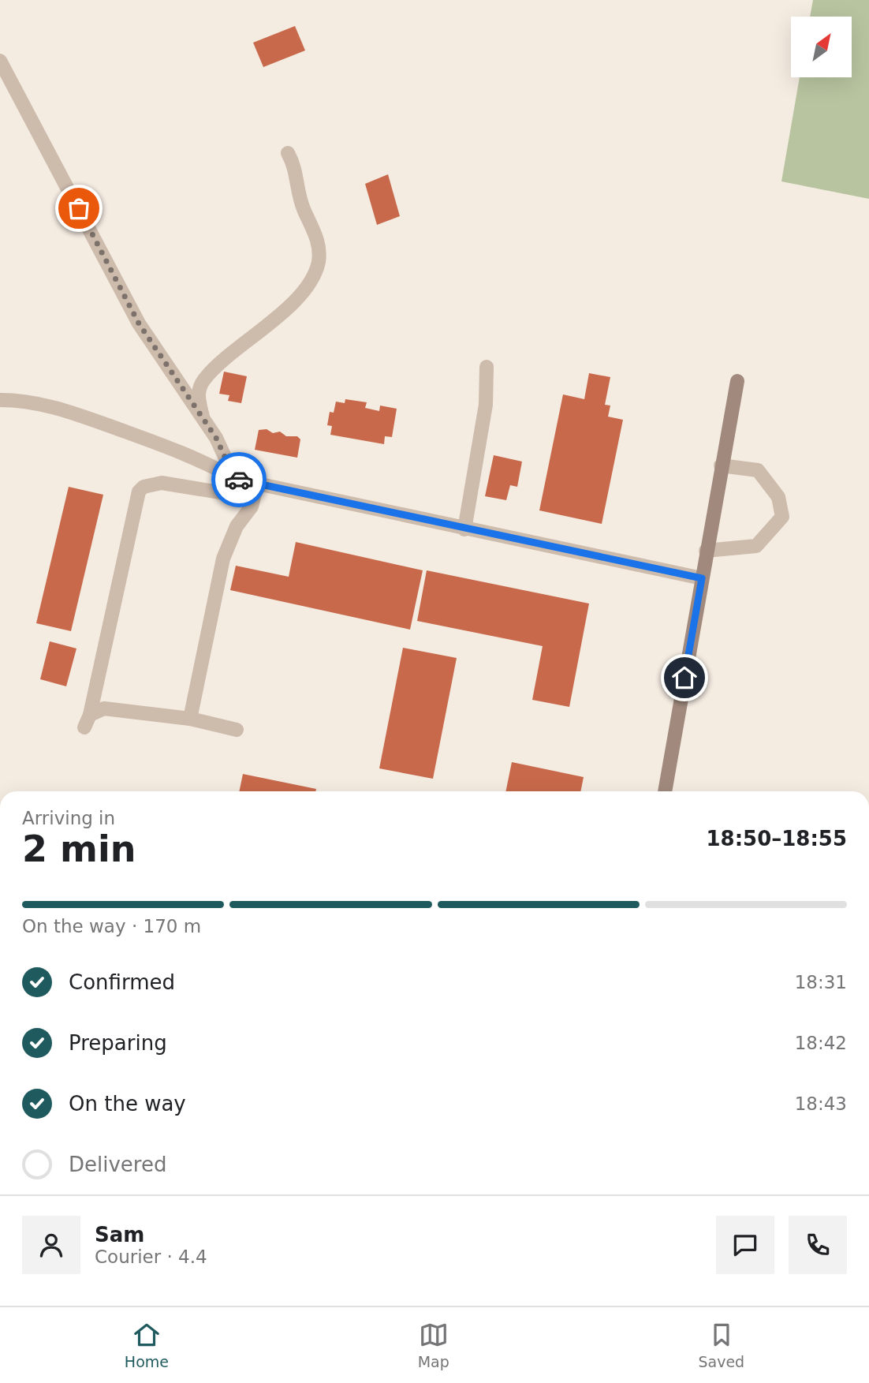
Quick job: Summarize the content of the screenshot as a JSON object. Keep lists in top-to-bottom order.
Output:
{
  "north": "top right",
  "page": {
    "heading": ["2 min", "Arriving in", "18:50–18:55"],
    "panel": ["Sam", "Courier · 4.4"],
    "bar": "On the way · 170 m",
    "list": [
      ["Confirmed", "18:31"],
      ["Preparing", "18:42"],
      ["On the way", "18:43"],
      "Delivered"
    ],
    "tabs": ["Home", "Map", "Saved"]
  }
}
